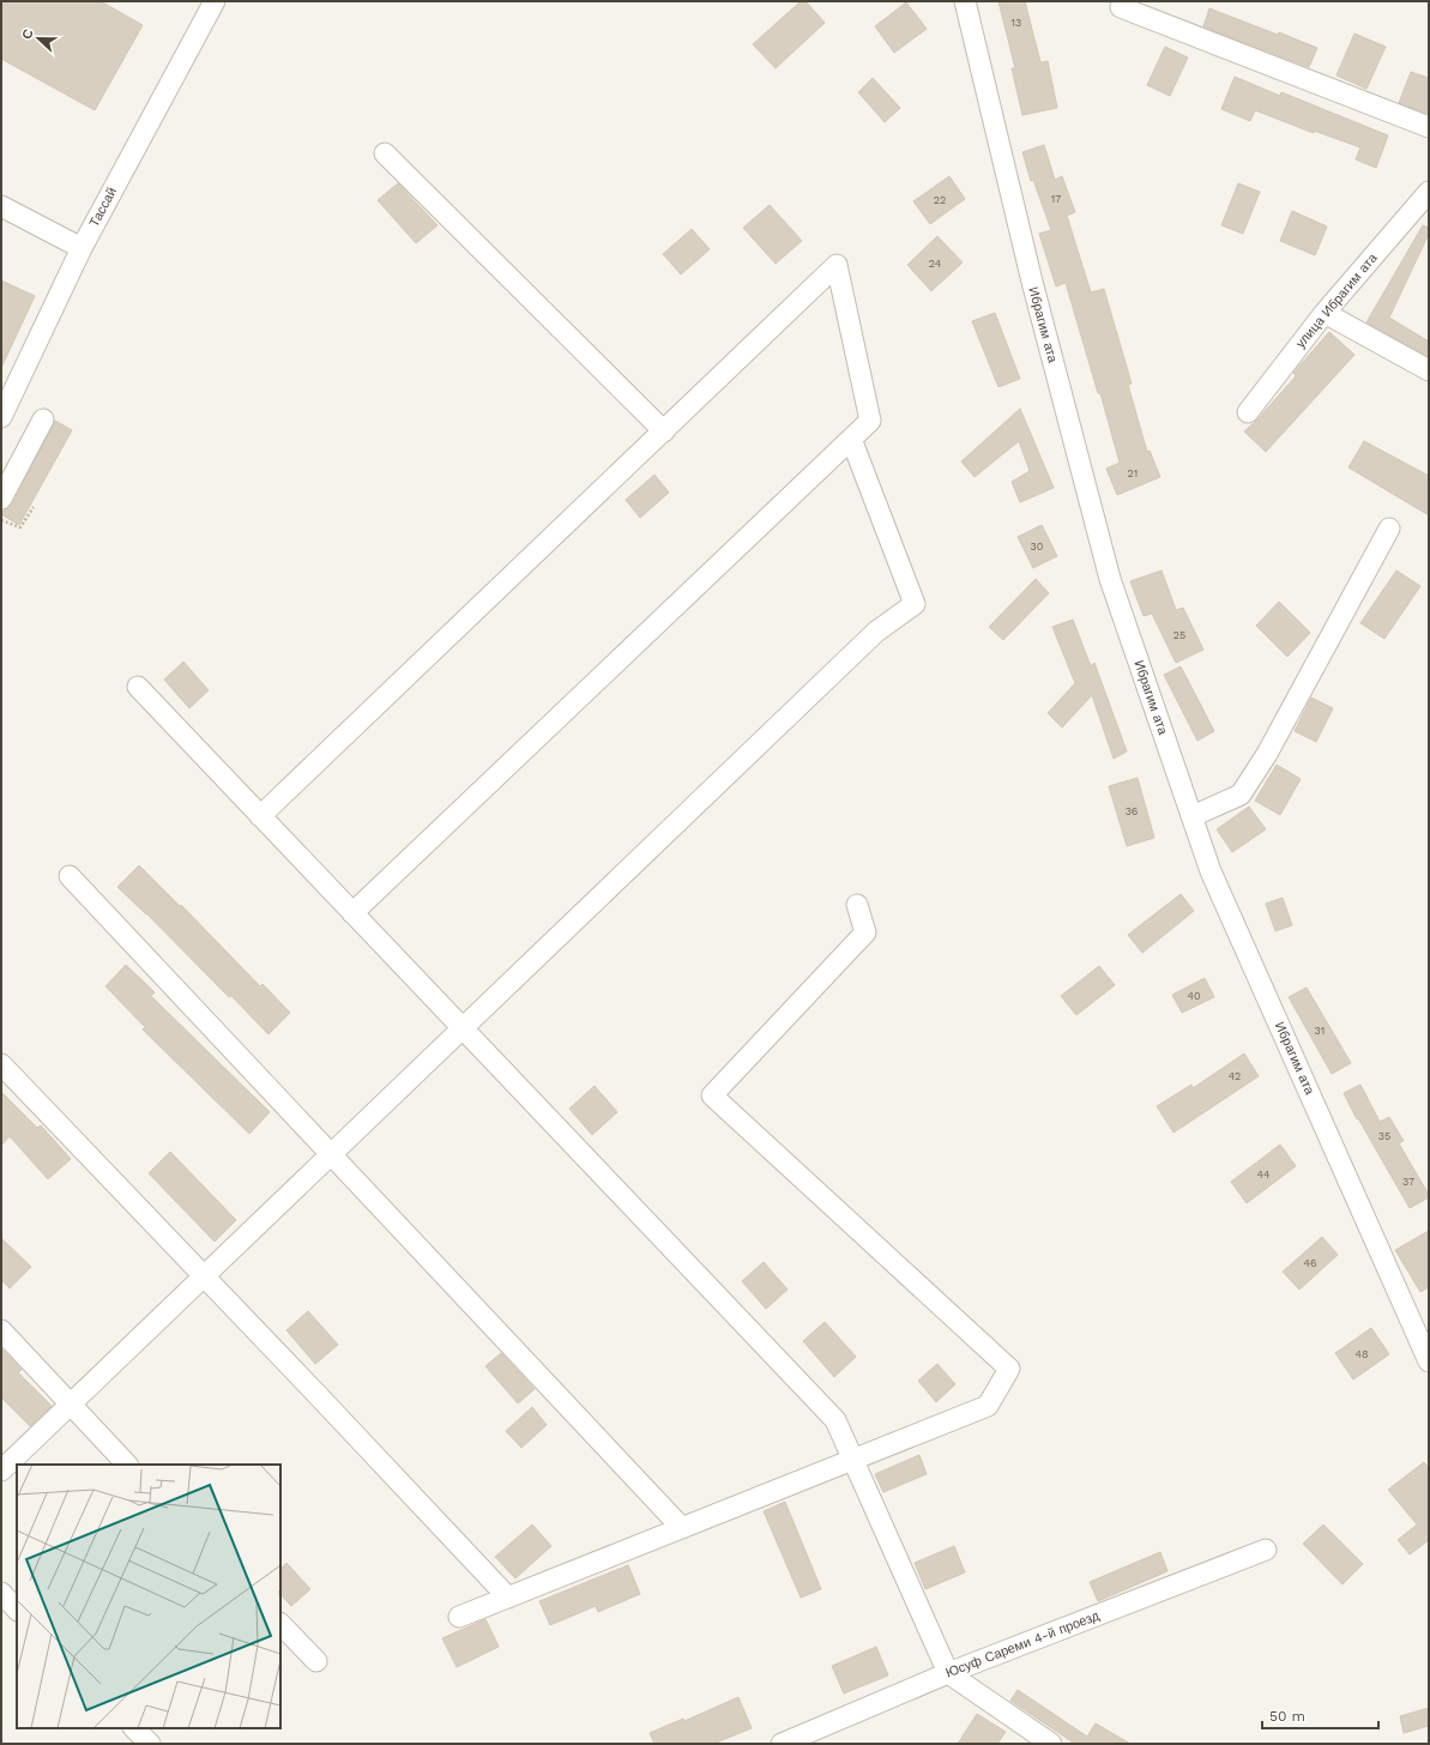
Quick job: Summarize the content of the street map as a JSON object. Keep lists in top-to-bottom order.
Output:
{
  "streets": {
    "street": [
      "Тассай",
      "улица Ибрагим ата",
      "Ибрагим ата",
      "Юсуф Сареми 4-й проезд"
    ]
  },
  "house_numbers": [
    "13",
    "17",
    "22",
    "24",
    "21",
    "30",
    "25",
    "36",
    "40",
    "31",
    "42",
    "35",
    "44",
    "37",
    "46",
    "48"
  ],
  "scale_bar": "50 m",
  "north": "left"
}
